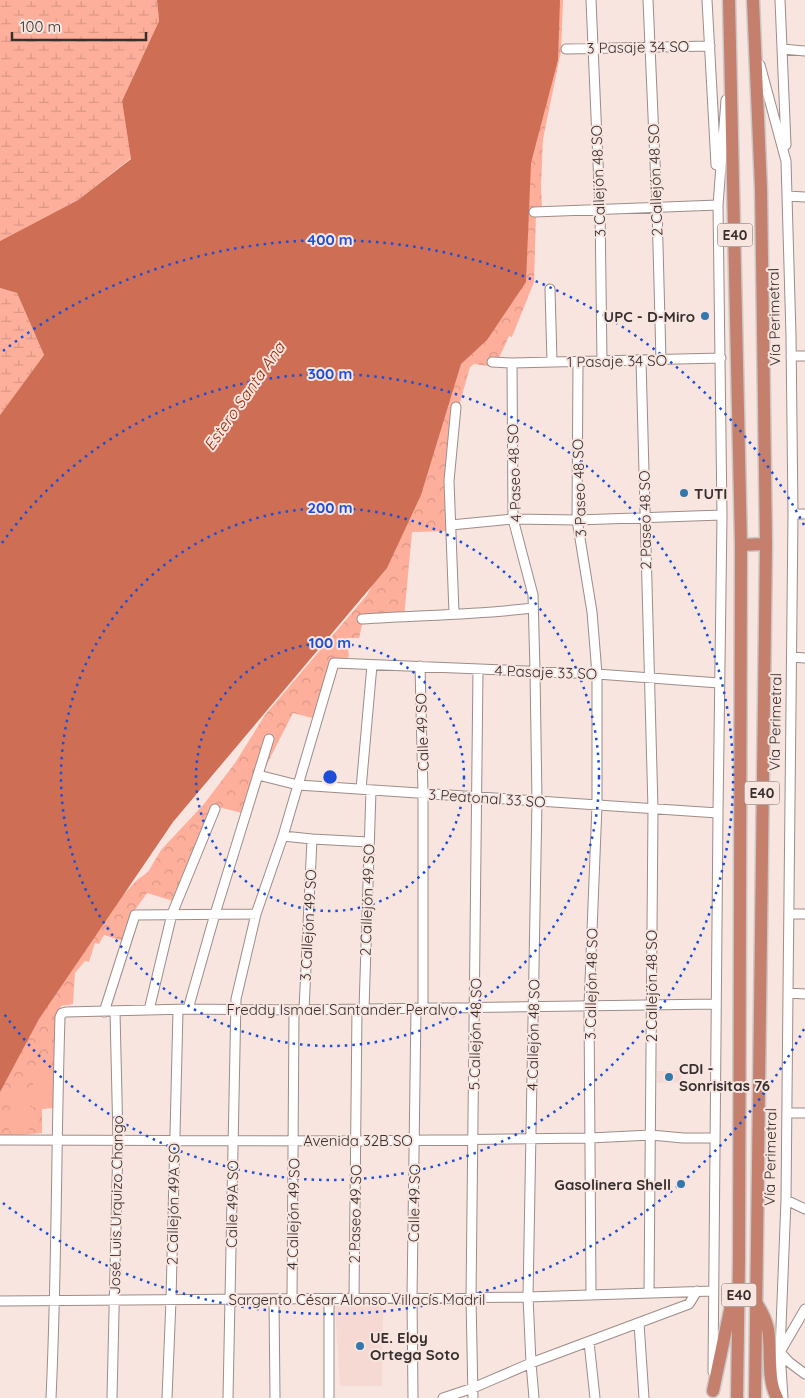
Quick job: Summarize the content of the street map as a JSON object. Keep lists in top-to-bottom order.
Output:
{
  "streets": {
    "highway": ["E40", "Vía Perimetral"],
    "street": [
      "3 Pasaje 34 SO",
      "2 Callejón 48 SO",
      "3 Callejón 48 SO",
      "1 Pasaje 34 SO",
      "4 Paseo 48 SO",
      "3 Paseo 48 SO",
      "2 Paseo 48 SO",
      "4 Pasaje 33 SO",
      "Calle 49 SO",
      "3 Peatonal 33 SO",
      "2 Callejón 49 SO",
      "3 Callejón 49 SO",
      "Freddy Ismael Santander Peralvo",
      "5 Callejón 48 SO",
      "4 Callejón 48 SO",
      "Avenida 32B SO",
      "2 Callejón 49A SO",
      "Calle 49A SO",
      "José Luis Urquizo Chango",
      "4 Callejón 49 SO",
      "2 Paseo 49 SO",
      "Sargento César Alonso Villacís Madril"
    ]
  },
  "crossings": [
    ["3 Pasaje 34 SO", "2 Callejón 48 SO"],
    ["3 Pasaje 34 SO", "3 Callejón 48 SO"],
    ["2 Callejón 48 SO", "1 Pasaje 34 SO"],
    ["2 Callejón 48 SO", "2 Paseo 48 SO"],
    ["2 Callejón 48 SO", "4 Pasaje 33 SO"],
    ["2 Callejón 48 SO", "3 Peatonal 33 SO"],
    ["2 Callejón 48 SO", "Freddy Ismael Santander Peralvo"],
    ["2 Callejón 48 SO", "Avenida 32B SO"],
    ["2 Callejón 48 SO", "Sargento César Alonso Villacís Madril"],
    ["3 Callejón 48 SO", "1 Pasaje 34 SO"],
    ["3 Callejón 48 SO", "3 Paseo 48 SO"],
    ["3 Callejón 48 SO", "4 Pasaje 33 SO"],
    ["3 Callejón 48 SO", "3 Peatonal 33 SO"],
    ["3 Callejón 48 SO", "Freddy Ismael Santander Peralvo"],
    ["3 Callejón 48 SO", "Avenida 32B SO"],
    ["3 Callejón 48 SO", "Sargento César Alonso Villacís Madril"],
    ["Vía Perimetral", "1 Pasaje 34 SO"],
    ["Vía Perimetral", "4 Pasaje 33 SO"],
    ["Vía Perimetral", "3 Peatonal 33 SO"],
    ["Vía Perimetral", "Freddy Ismael Santander Peralvo"],
    ["Vía Perimetral", "Avenida 32B SO"],
    ["Vía Perimetral", "Sargento César Alonso Villacís Madril"],
    ["1 Pasaje 34 SO", "4 Paseo 48 SO"],
    ["1 Pasaje 34 SO", "3 Paseo 48 SO"],
    ["1 Pasaje 34 SO", "2 Paseo 48 SO"],
    ["4 Paseo 48 SO", "4 Pasaje 33 SO"],
    ["4 Paseo 48 SO", "4 Callejón 48 SO"],
    ["3 Paseo 48 SO", "4 Pasaje 33 SO"],
    ["2 Paseo 48 SO", "4 Pasaje 33 SO"],
    ["4 Pasaje 33 SO", "Calle 49 SO"],
    ["4 Pasaje 33 SO", "3 Peatonal 33 SO"],
    ["4 Pasaje 33 SO", "2 Callejón 49 SO"],
    ["4 Pasaje 33 SO", "5 Callejón 48 SO"],
    ["4 Pasaje 33 SO", "4 Callejón 48 SO"],
    ["4 Pasaje 33 SO", "Calle 49A SO"],
    ["Calle 49 SO", "3 Peatonal 33 SO"],
    ["Calle 49 SO", "Freddy Ismael Santander Peralvo"],
    ["Calle 49 SO", "Avenida 32B SO"],
    ["Calle 49 SO", "Sargento César Alonso Villacís Madril"],
    ["3 Peatonal 33 SO", "2 Callejón 49 SO"],
    ["3 Peatonal 33 SO", "5 Callejón 48 SO"],
    ["3 Peatonal 33 SO", "4 Callejón 48 SO"],
    ["3 Peatonal 33 SO", "Calle 49A SO"],
    ["2 Callejón 49 SO", "Freddy Ismael Santander Peralvo"],
    ["2 Callejón 49 SO", "2 Paseo 49 SO"],
    ["3 Callejón 49 SO", "Freddy Ismael Santander Peralvo"],
    ["Freddy Ismael Santander Peralvo", "5 Callejón 48 SO"],
    ["Freddy Ismael Santander Peralvo", "4 Callejón 48 SO"],
    ["Freddy Ismael Santander Peralvo", "Avenida 32B SO"],
    ["Freddy Ismael Santander Peralvo", "2 Callejón 49A SO"],
    ["Freddy Ismael Santander Peralvo", "Calle 49A SO"],
    ["Freddy Ismael Santander Peralvo", "José Luis Urquizo Chango"],
    ["Freddy Ismael Santander Peralvo", "4 Callejón 49 SO"],
    ["Freddy Ismael Santander Peralvo", "2 Paseo 49 SO"],
    ["5 Callejón 48 SO", "Avenida 32B SO"],
    ["5 Callejón 48 SO", "Sargento César Alonso Villacís Madril"],
    ["4 Callejón 48 SO", "Avenida 32B SO"],
    ["4 Callejón 48 SO", "Sargento César Alonso Villacís Madril"],
    ["Avenida 32B SO", "2 Callejón 49A SO"],
    ["Avenida 32B SO", "Calle 49A SO"],
    ["Avenida 32B SO", "José Luis Urquizo Chango"],
    ["Avenida 32B SO", "4 Callejón 49 SO"],
    ["Avenida 32B SO", "2 Paseo 49 SO"],
    ["2 Callejón 49A SO", "Sargento César Alonso Villacís Madril"],
    ["Calle 49A SO", "Sargento César Alonso Villacís Madril"],
    ["José Luis Urquizo Chango", "Sargento César Alonso Villacís Madril"],
    ["4 Callejón 49 SO", "Sargento César Alonso Villacís Madril"],
    ["2 Paseo 49 SO", "Sargento César Alonso Villacís Madril"]
  ],
  "water": ["Estero Santa Ana"],
  "places": [
    "UPC - D-Miro",
    "TUTI",
    "CDI - Sonrisitas 76",
    "Gasolinera Shell",
    "UE. Eloy Ortega Soto"
  ],
  "scale_bar": "100 m",
  "rings": [
    "400 m",
    "300 m",
    "200 m",
    "100 m"
  ]
}
